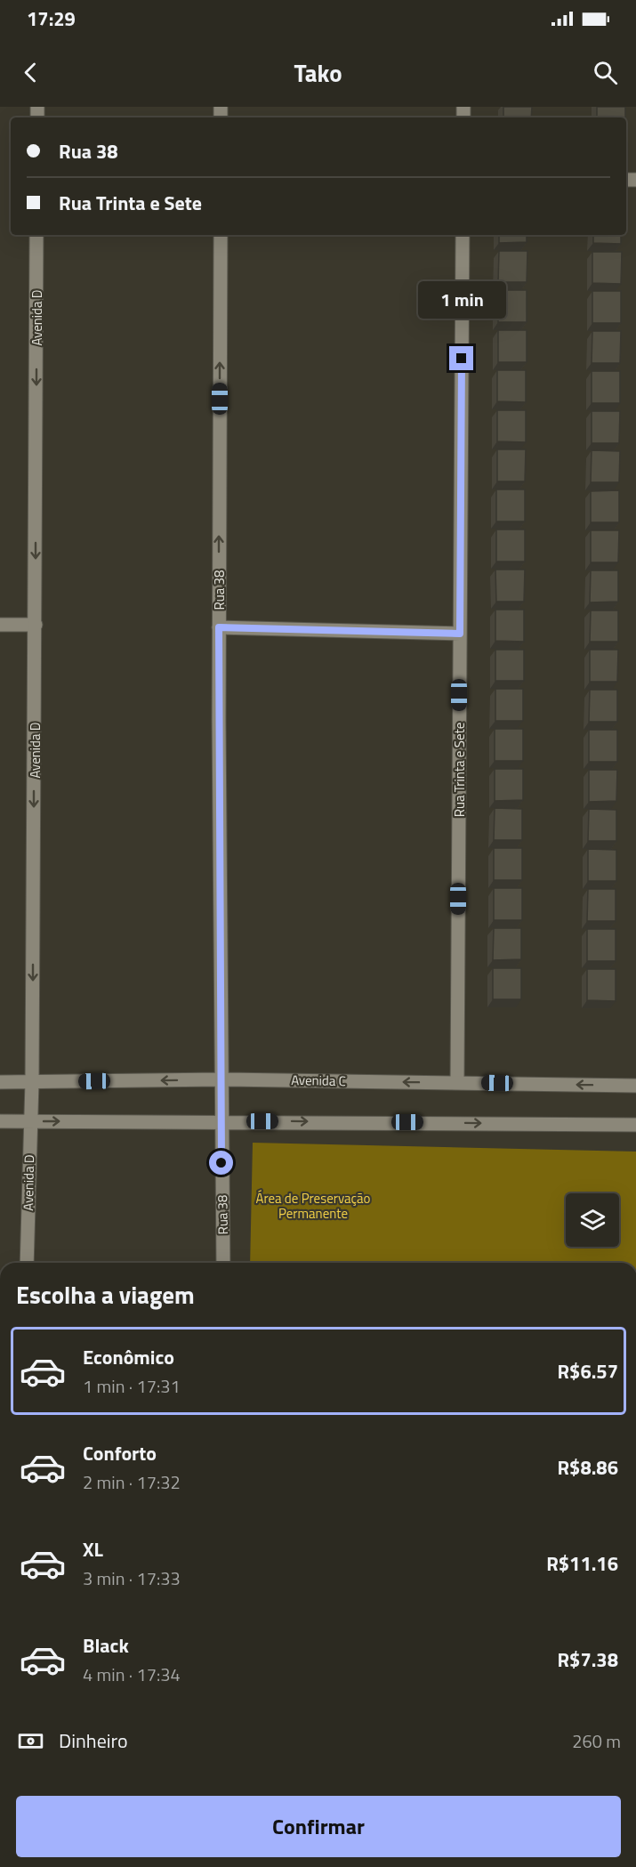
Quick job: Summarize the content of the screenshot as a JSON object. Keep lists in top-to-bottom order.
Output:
{
  "streets": {
    "street": [
      "Avenida D",
      "Rua 38",
      "Rua Trinta e Sete",
      "Avenida C"
    ]
  },
  "crossings": [
    ["Avenida D", "Avenida C"],
    ["Rua 38", "Avenida C"],
    ["Rua Trinta e Sete", "Avenida C"]
  ],
  "one_way": ["Avenida D", "Rua 38"],
  "parks": ["Área de Preservação Permanente"],
  "page": {
    "status": "17:29",
    "header": "Tako",
    "banner": ["Rua 38", "Rua Trinta e Sete"],
    "bubble": "1 min",
    "heading": "Escolha a viagem",
    "list": [
      {
        "name": "Econômico",
        "note": "1 min · 17:31",
        "value": "R$6.57"
      },
      {
        "name": "Conforto",
        "note": "2 min · 17:32",
        "value": "R$8.86"
      },
      {
        "name": "XL",
        "note": "3 min · 17:33",
        "value": "R$11.16"
      },
      {
        "name": "Black",
        "note": "4 min · 17:34",
        "value": "R$7.38"
      }
    ],
    "pay": ["Dinheiro", "260 m"],
    "buttons": "Confirmar"
  }
}
